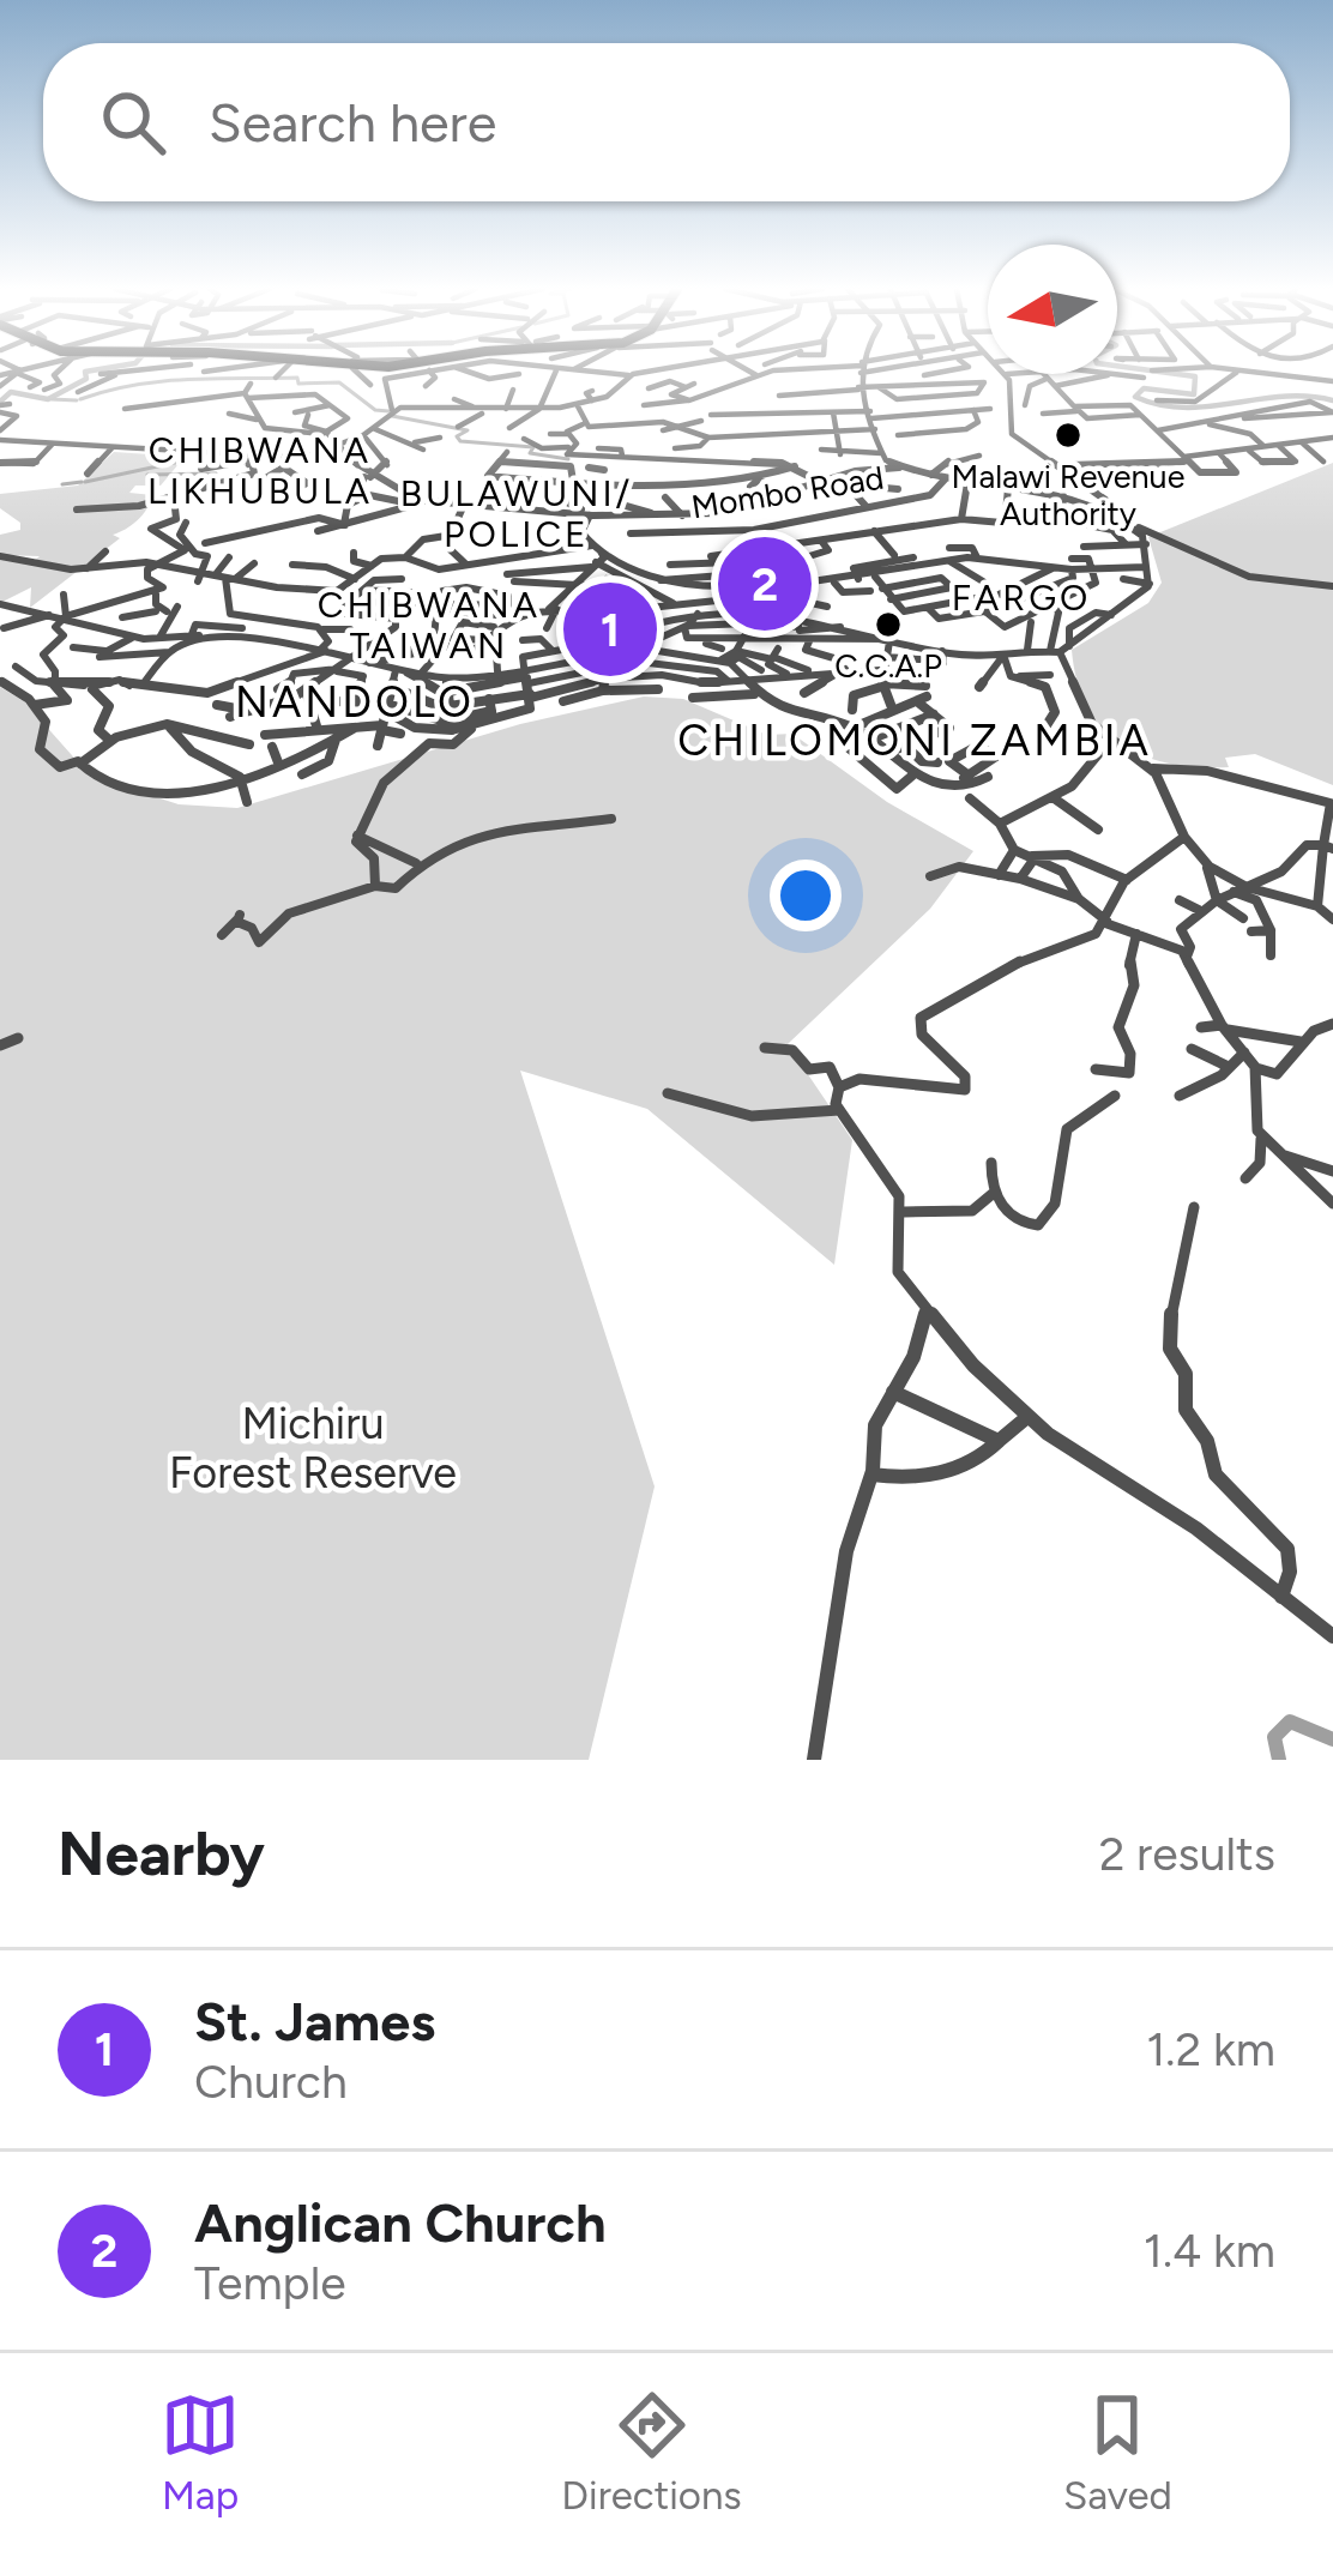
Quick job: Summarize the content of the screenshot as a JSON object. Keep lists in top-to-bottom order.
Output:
{
  "streets": {
    "street": ["Mombo Road"]
  },
  "districts": [
    "CHIBWANA LIKHUBULA",
    "BULAWUNI/ POLICE",
    "FARGO",
    "CHIBWANA TAIWAN",
    "NANDOLO",
    "CHILOMONI ZAMBIA"
  ],
  "parks": ["Michiru Forest Reserve"],
  "places": ["Malawi Revenue Authority", "C.C.A.P"],
  "north": "left",
  "page": {
    "search": "Search here",
    "pins": ["2", "1"],
    "heading": ["Nearby", "2 results"],
    "list": [
      {
        "mark": "1",
        "name": "St. James",
        "note": "Church",
        "value": "1.2 km"
      },
      {
        "mark": "2",
        "name": "Anglican Church",
        "note": "Temple",
        "value": "1.4 km"
      }
    ],
    "nav": ["Map", "Directions", "Saved"]
  }
}
